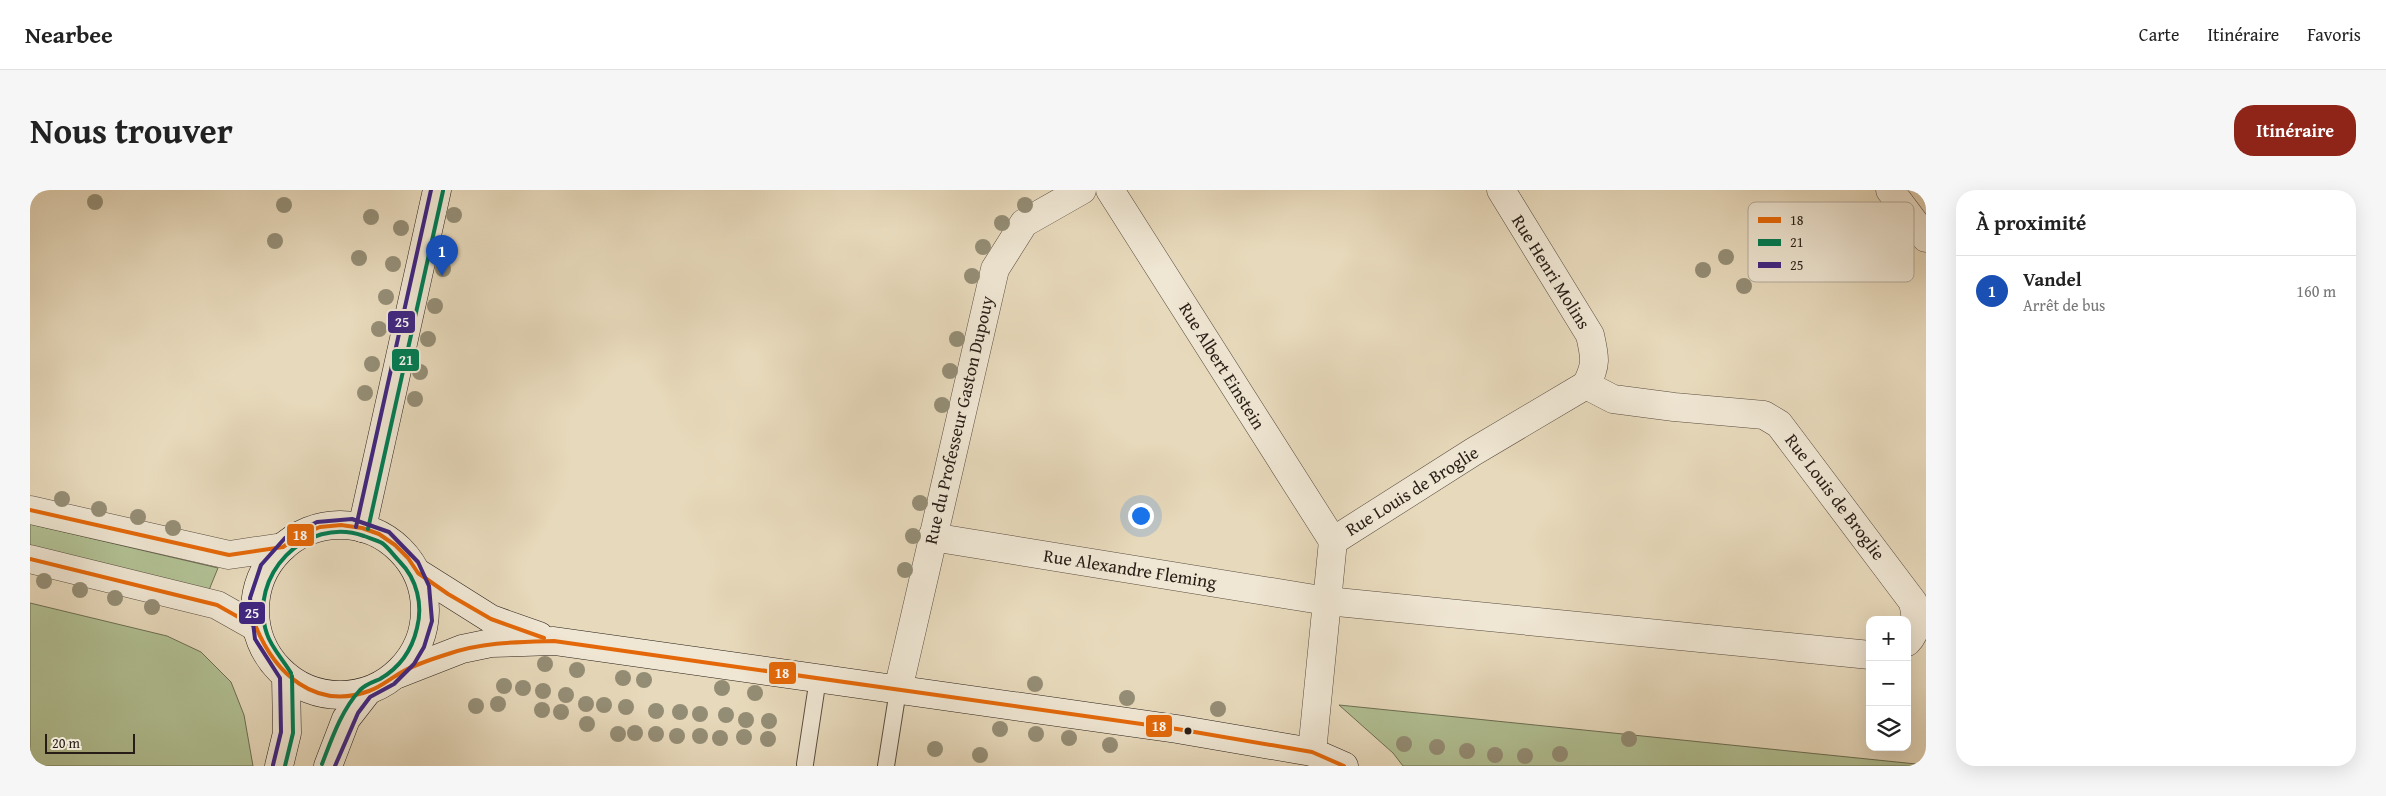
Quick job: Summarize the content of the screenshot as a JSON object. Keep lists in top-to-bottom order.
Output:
{
  "streets": {
    "street": [
      "Rue Henri Molins",
      "Rue Albert Einstein",
      "Rue du Professeur Gaston Dupouy",
      "Rue Louis de Broglie",
      "Rue Alexandre Fleming"
    ]
  },
  "crossings": [
    ["Rue Henri Molins", "Rue Louis de Broglie"],
    ["Rue Albert Einstein", "Rue Louis de Broglie"],
    ["Rue du Professeur Gaston Dupouy", "Rue Alexandre Fleming"],
    ["Rue Louis de Broglie", "Rue Alexandre Fleming"]
  ],
  "lines": ["transit line 25", "transit line 21", "transit line 18"],
  "legend": ["18", "21", "25"],
  "scale_bar": "20 m",
  "page": {
    "header": "Nearbee",
    "nav": ["Carte", "Itinéraire", "Favoris"],
    "title": "Nous trouver",
    "buttons": "Itinéraire",
    "heading": "À proximité",
    "pins": "1",
    "list": [
      {
        "mark": "1",
        "name": "Vandel",
        "note": "Arrêt de bus",
        "value": "160 m"
      }
    ],
    "map_buttons": ["+", "−"],
    "scale": "20 m"
  }
}
